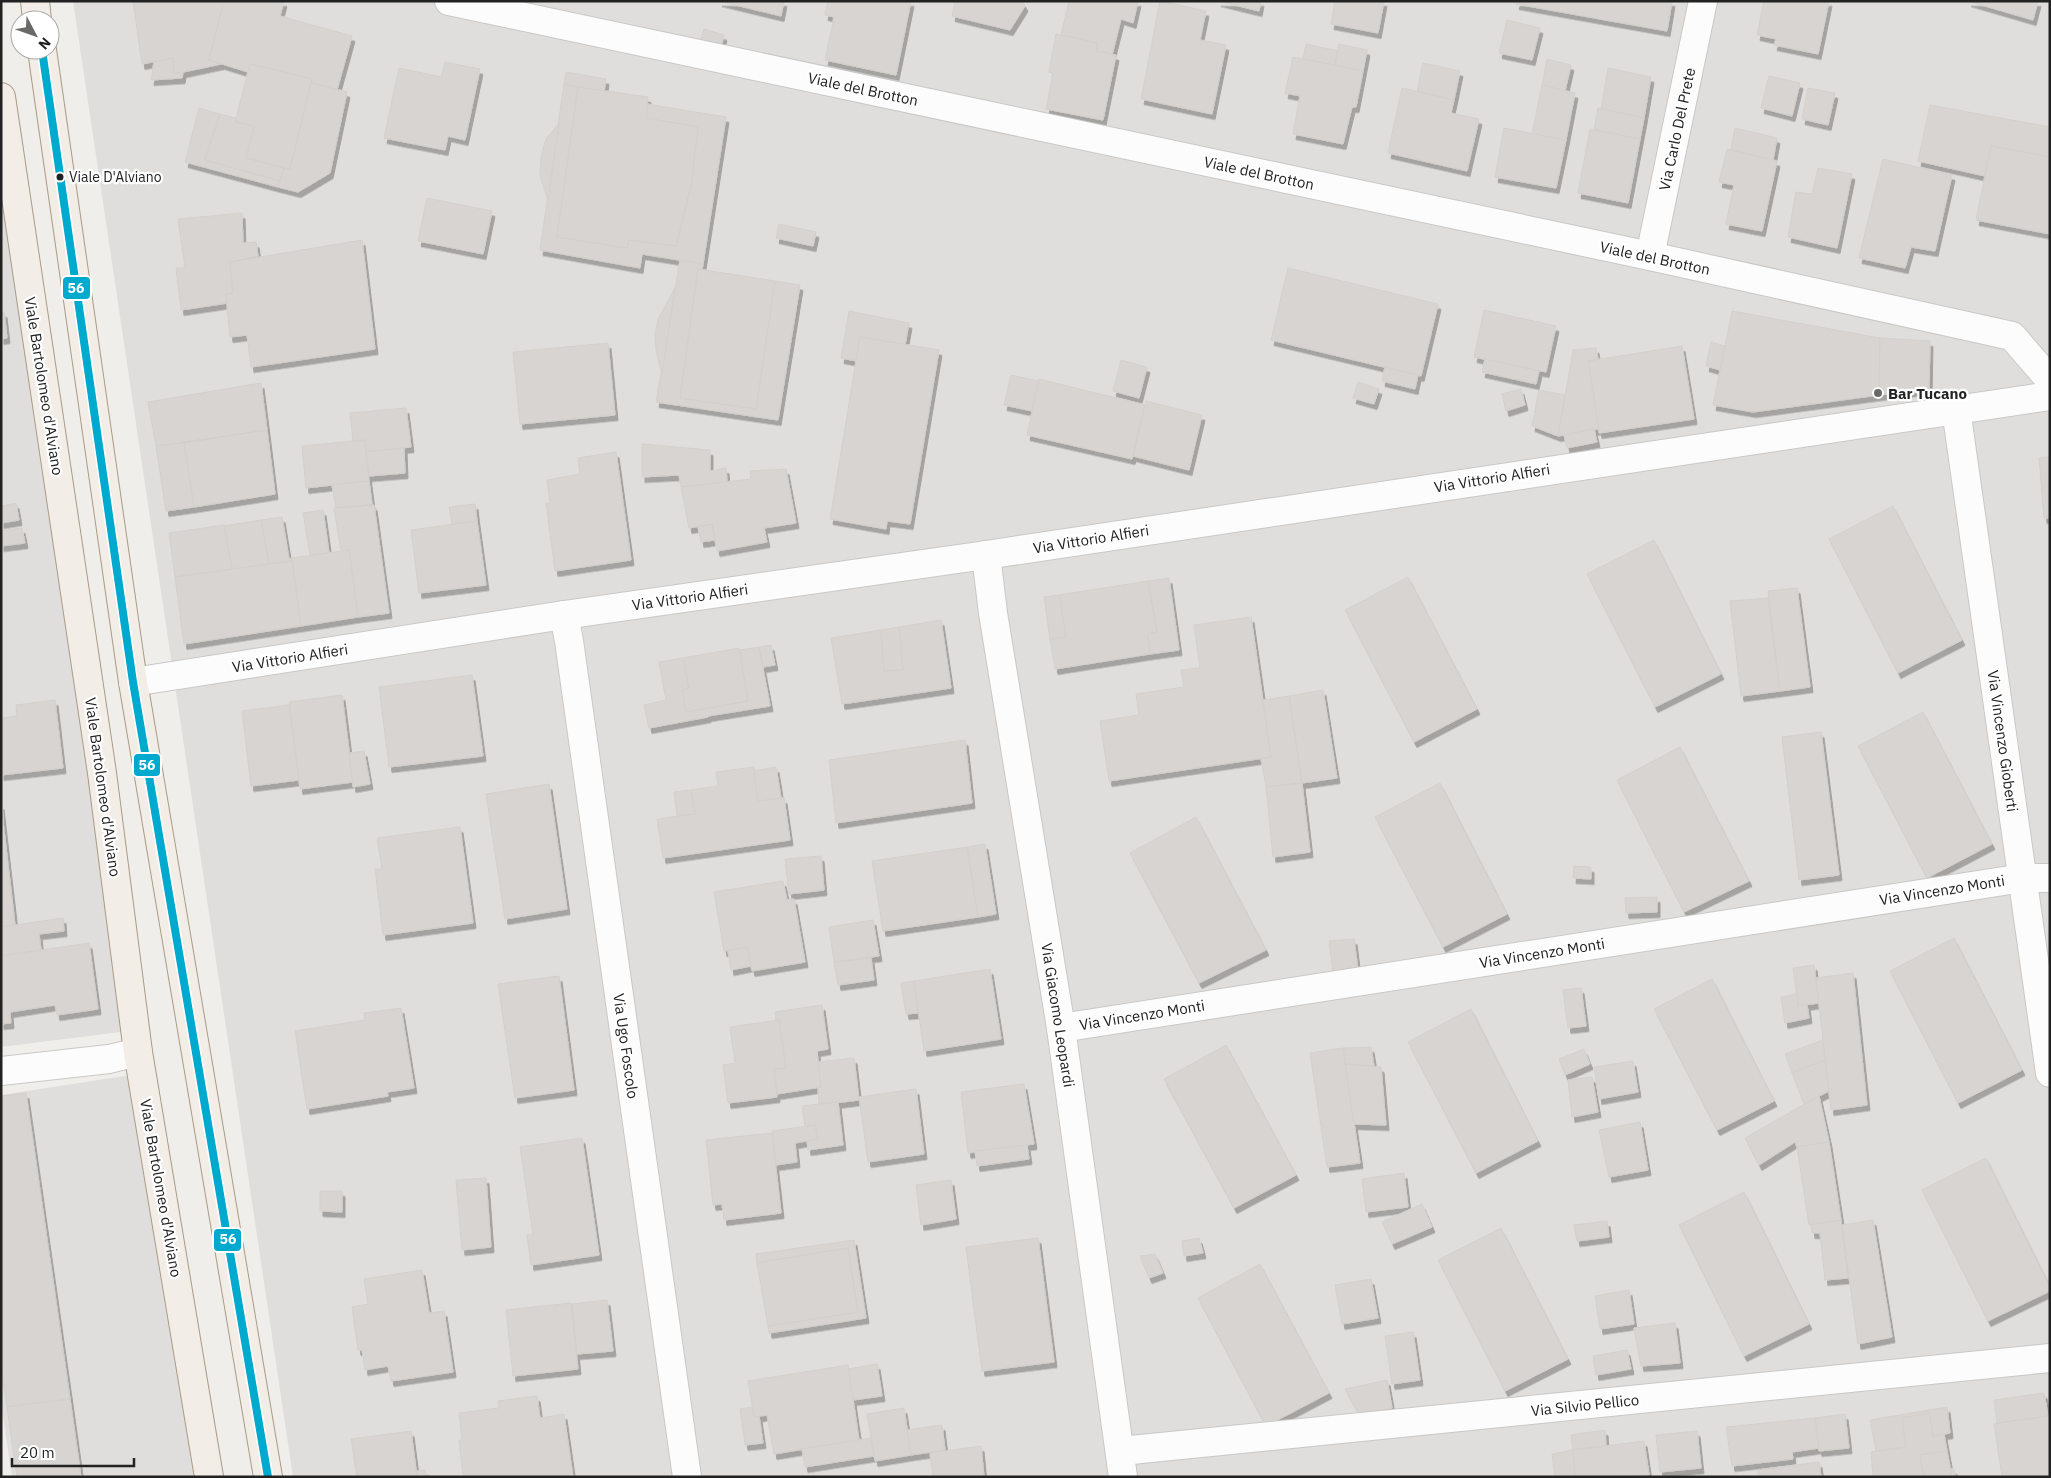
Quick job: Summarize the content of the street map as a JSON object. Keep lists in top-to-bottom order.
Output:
{
  "streets": {
    "main road": ["Viale Bartolomeo d'Alviano"],
    "street": [
      "Viale del Brotton",
      "Via Carlo Del Prete",
      "Via Vittorio Alfieri",
      "Via Vincenzo Gioberti",
      "Via Vincenzo Monti",
      "Via Giacomo Leopardi",
      "Via Ugo Foscolo",
      "Via Silvio Pellico"
    ]
  },
  "crossings": [
    ["Viale del Brotton", "Via Carlo Del Prete"],
    ["Via Vittorio Alfieri", "Via Vincenzo Gioberti"],
    ["Via Vittorio Alfieri", "Via Giacomo Leopardi"],
    ["Via Vittorio Alfieri", "Via Ugo Foscolo"],
    ["Via Vincenzo Gioberti", "Via Vincenzo Monti"],
    ["Via Vincenzo Monti", "Via Giacomo Leopardi"],
    ["Via Giacomo Leopardi", "Via Silvio Pellico"]
  ],
  "places": ["Viale D'Alviano", "Bar Tucano"],
  "lines": ["transit line 56"],
  "scale_bar": "20 m",
  "north": "bottom right"
}
